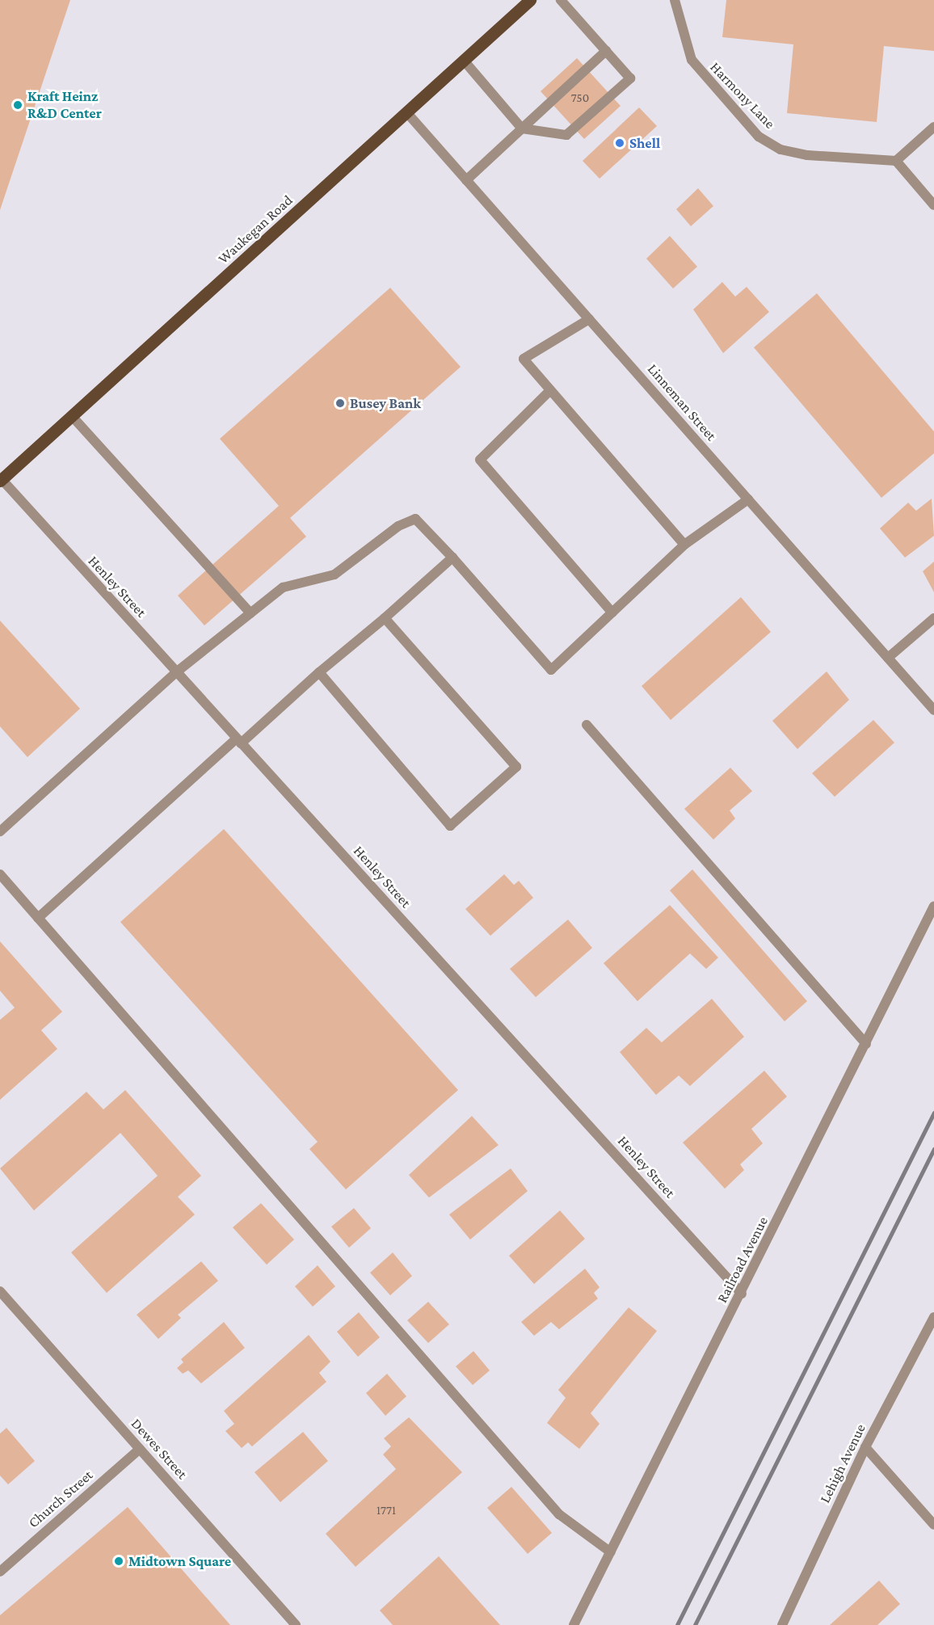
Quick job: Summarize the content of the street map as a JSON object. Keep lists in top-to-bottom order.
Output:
{
  "streets": {
    "main road": ["Waukegan Road"],
    "street": [
      "Harmony Lane",
      "Linneman Street",
      "Henley Street",
      "Railroad Avenue",
      "Dewes Street",
      "Lehigh Avenue",
      "Church Street"
    ]
  },
  "crossings": [
    ["Waukegan Road", "Linneman Street"],
    ["Waukegan Road", "Henley Street"],
    ["Henley Street", "Railroad Avenue"],
    ["Dewes Street", "Church Street"]
  ],
  "places": [
    "Kraft Heinz R&D Center",
    "Shell",
    "Busey Bank",
    "Midtown Square"
  ],
  "house_numbers": ["750", "1771"]
}
